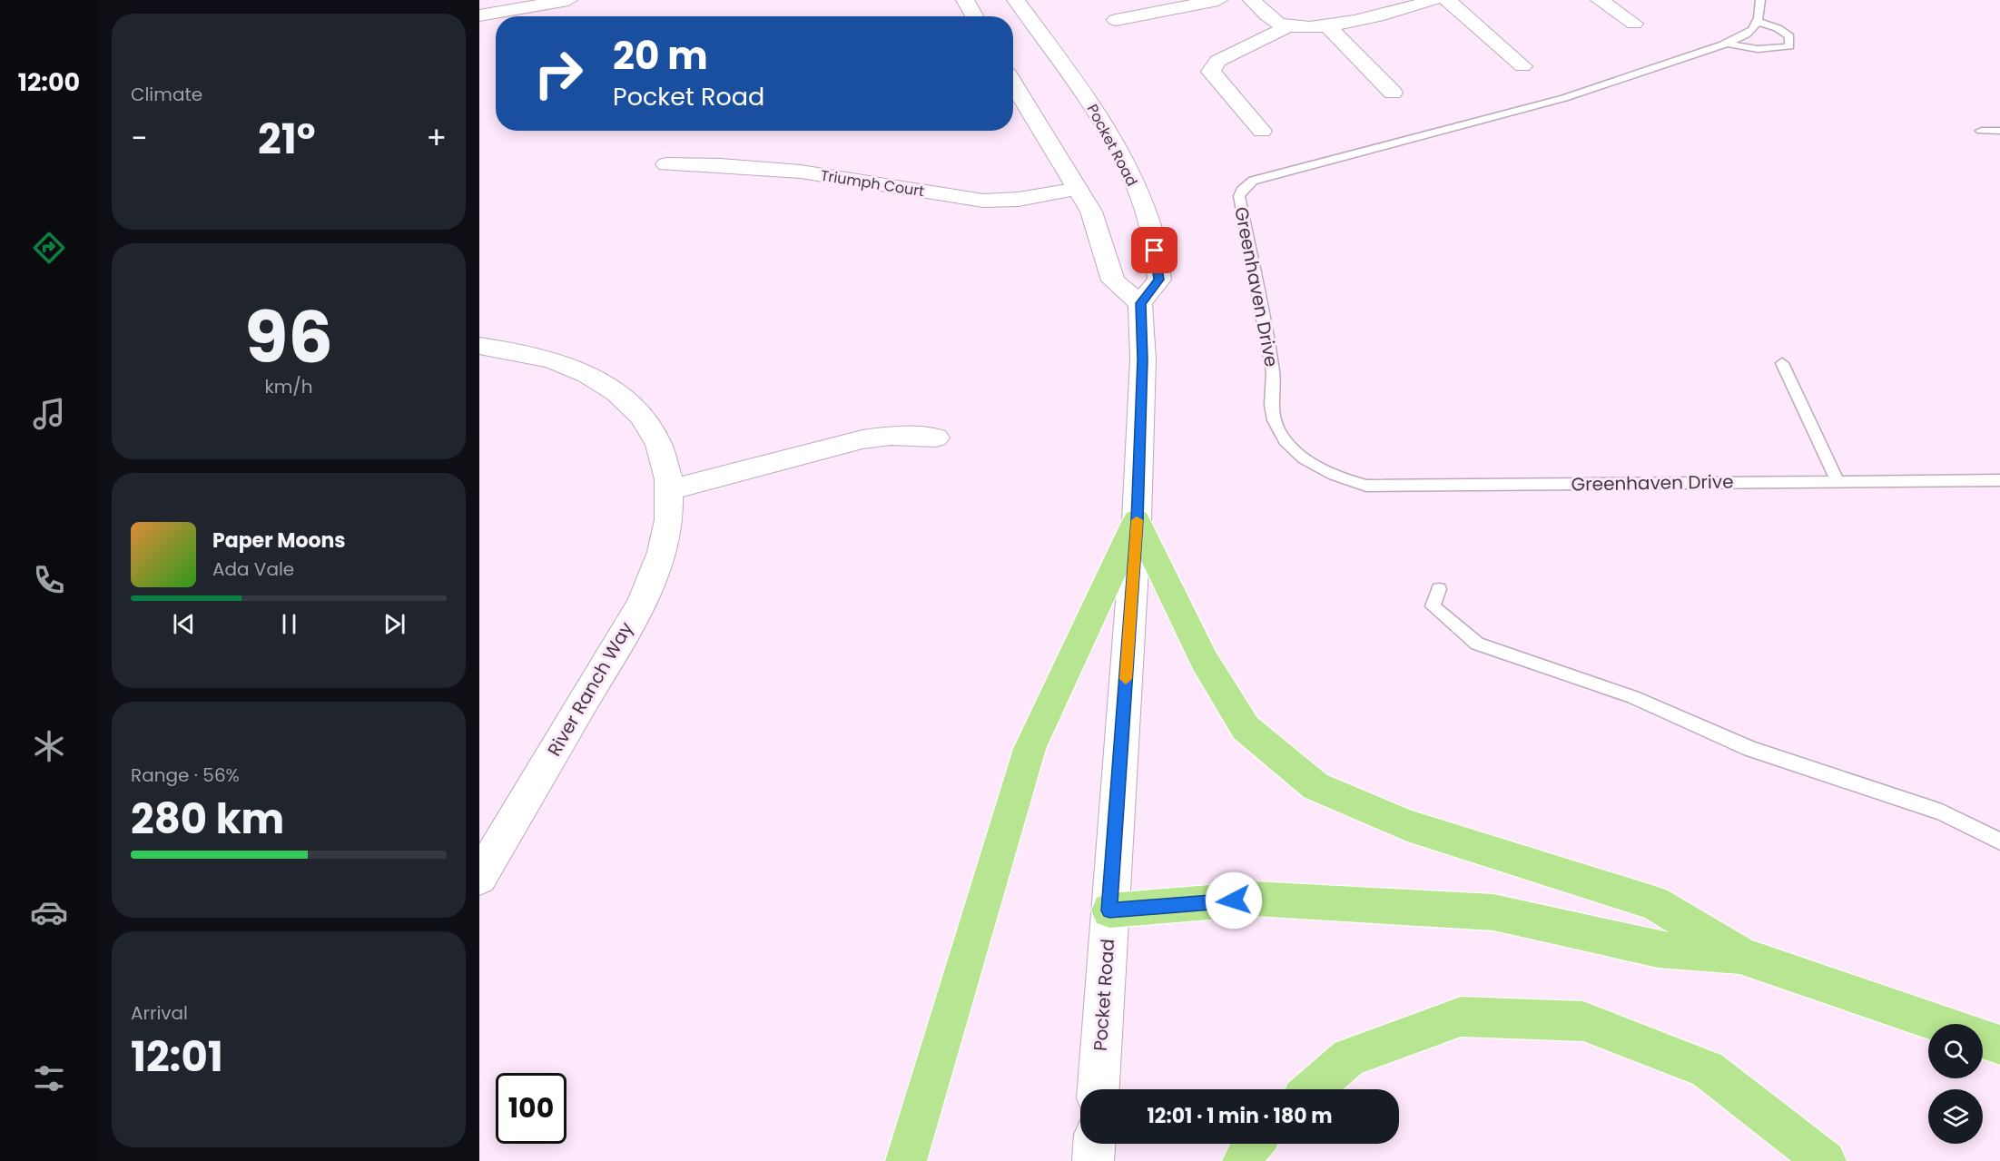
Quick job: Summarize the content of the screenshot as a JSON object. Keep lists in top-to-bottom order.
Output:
{
  "streets": {
    "street": ["Pocket Road", "Triumph Court", "River Ranch Way"],
    "lane": ["Greenhaven Drive"]
  },
  "page": {
    "tabs": "12:00",
    "tile": [
      "Climate",
      ["96", "km/h"],
      ["Range · 56%", "280 km"],
      ["Arrival", "12:01"]
    ],
    "turn": ["20 m", "Pocket Road"],
    "heat": ["−", "21°", "+"],
    "song": ["Paper Moons", "Ada Vale"],
    "limit": "100",
    "trip": "12:01 · 1 min · 180 m"
  }
}
